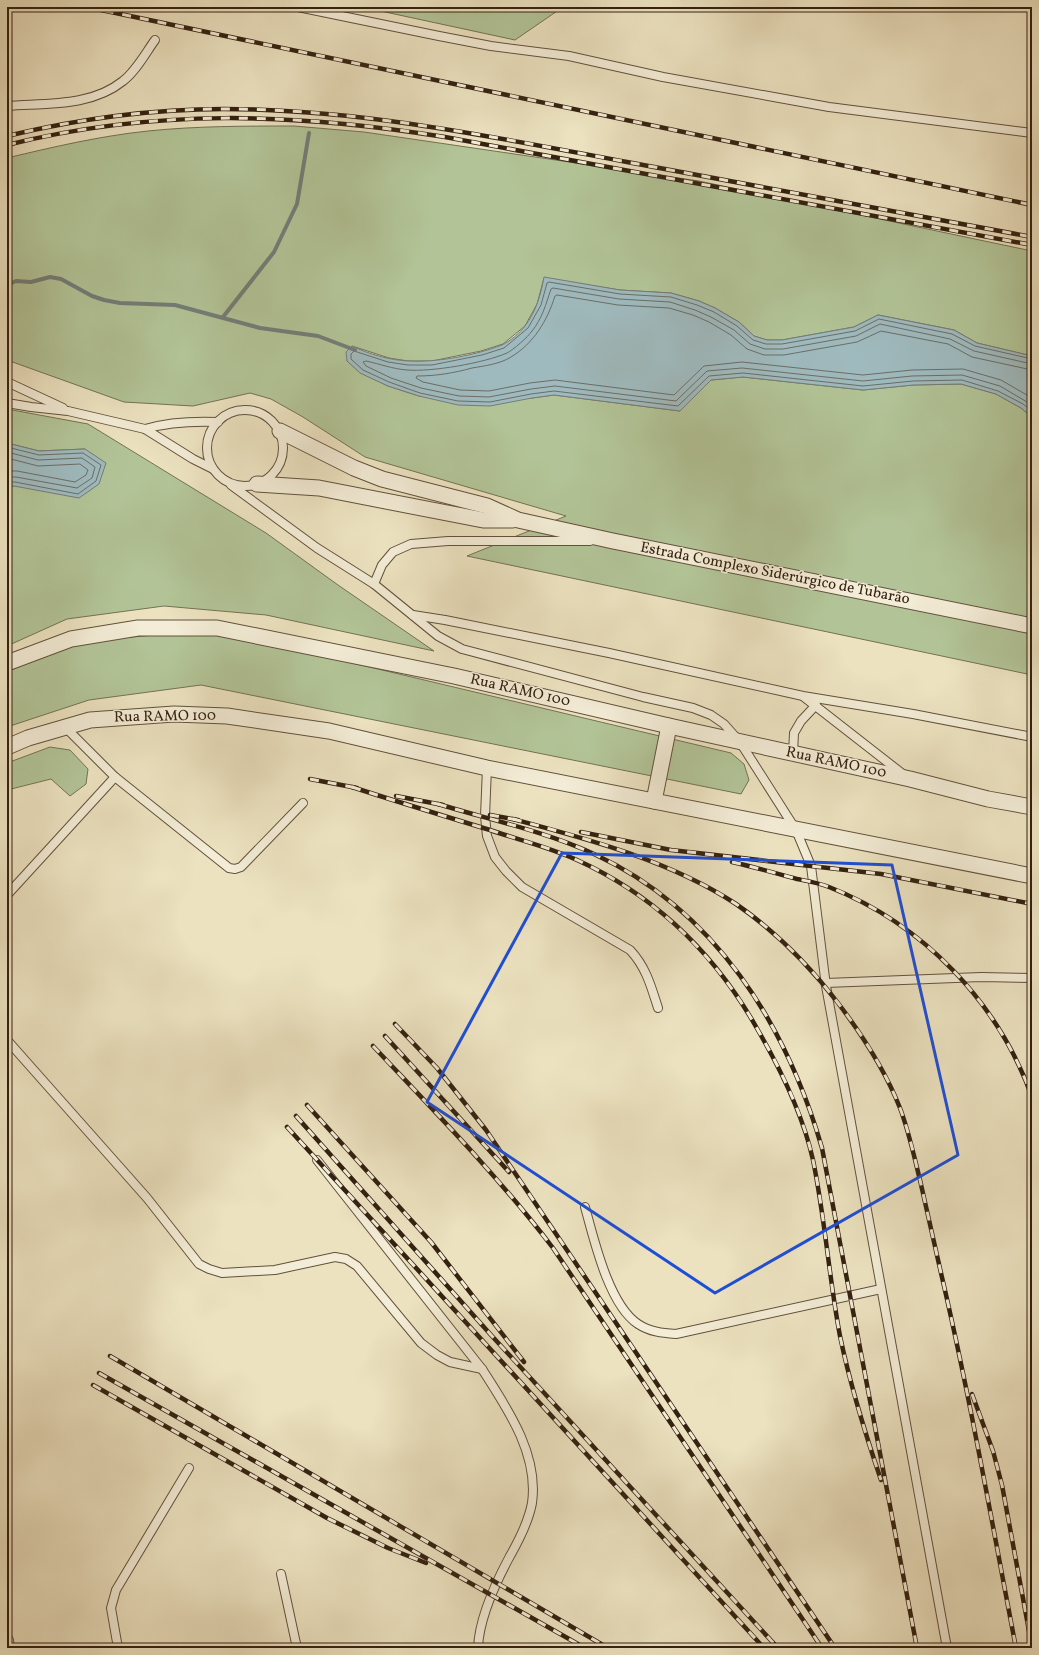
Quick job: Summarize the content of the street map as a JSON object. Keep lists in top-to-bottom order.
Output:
{
  "streets": {
    "street": ["Estrada Complexo Siderúrgico de Tubarão", "Rua RAMO 100"]
  }
}
